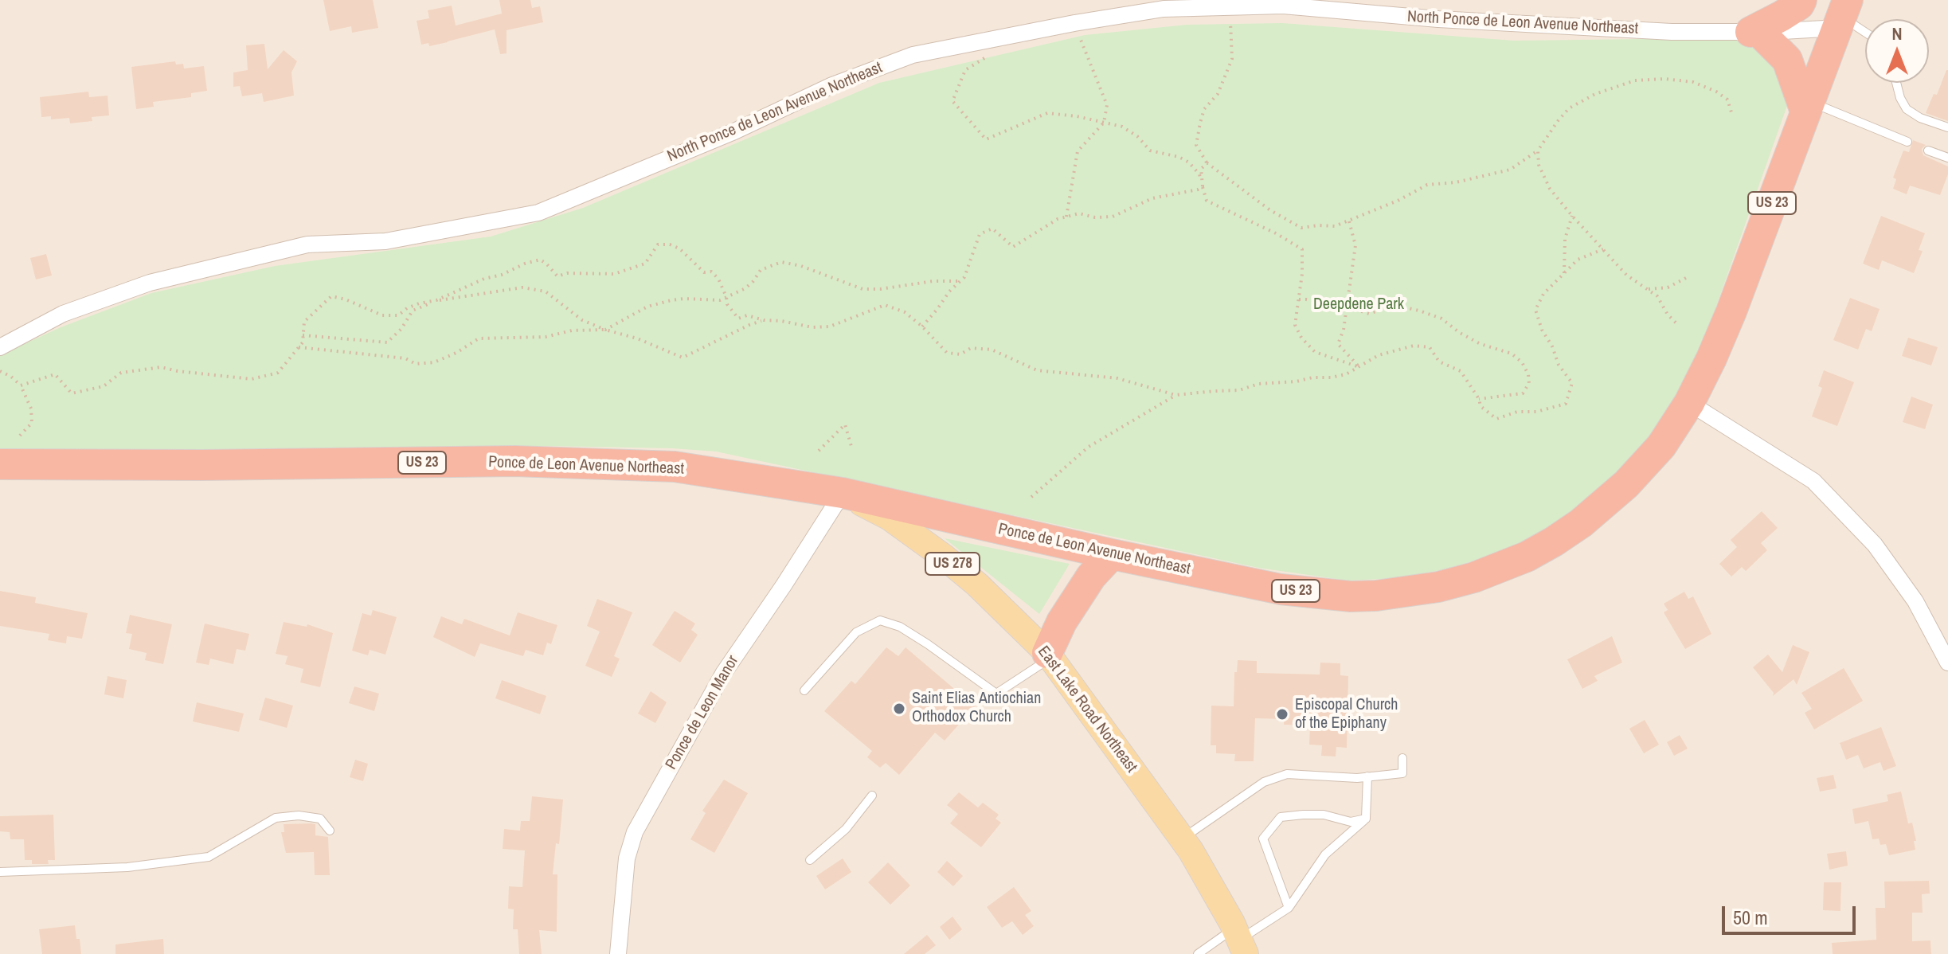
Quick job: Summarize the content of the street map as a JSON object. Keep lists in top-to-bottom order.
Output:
{
  "streets": {
    "highway": ["US 23", "Ponce de Leon Avenue Northeast"],
    "main road": ["US 278", "East Lake Road Northeast"],
    "street": ["North Ponce de Leon Avenue Northeast", "Ponce de Leon Manor"]
  },
  "crossings": [
    ["North Ponce de Leon Avenue Northeast", "Ponce de Leon Avenue Northeast"],
    ["Ponce de Leon Avenue Northeast", "East Lake Road Northeast"],
    ["Ponce de Leon Avenue Northeast", "Ponce de Leon Manor"],
    ["East Lake Road Northeast", "Ponce de Leon Manor"]
  ],
  "parks": ["Deepdene Park"],
  "places": ["Saint Elias Antiochian Orthodox Church", "Episcopal Church of the Epiphany"],
  "scale_bar": "50 m",
  "north": "top"
}
